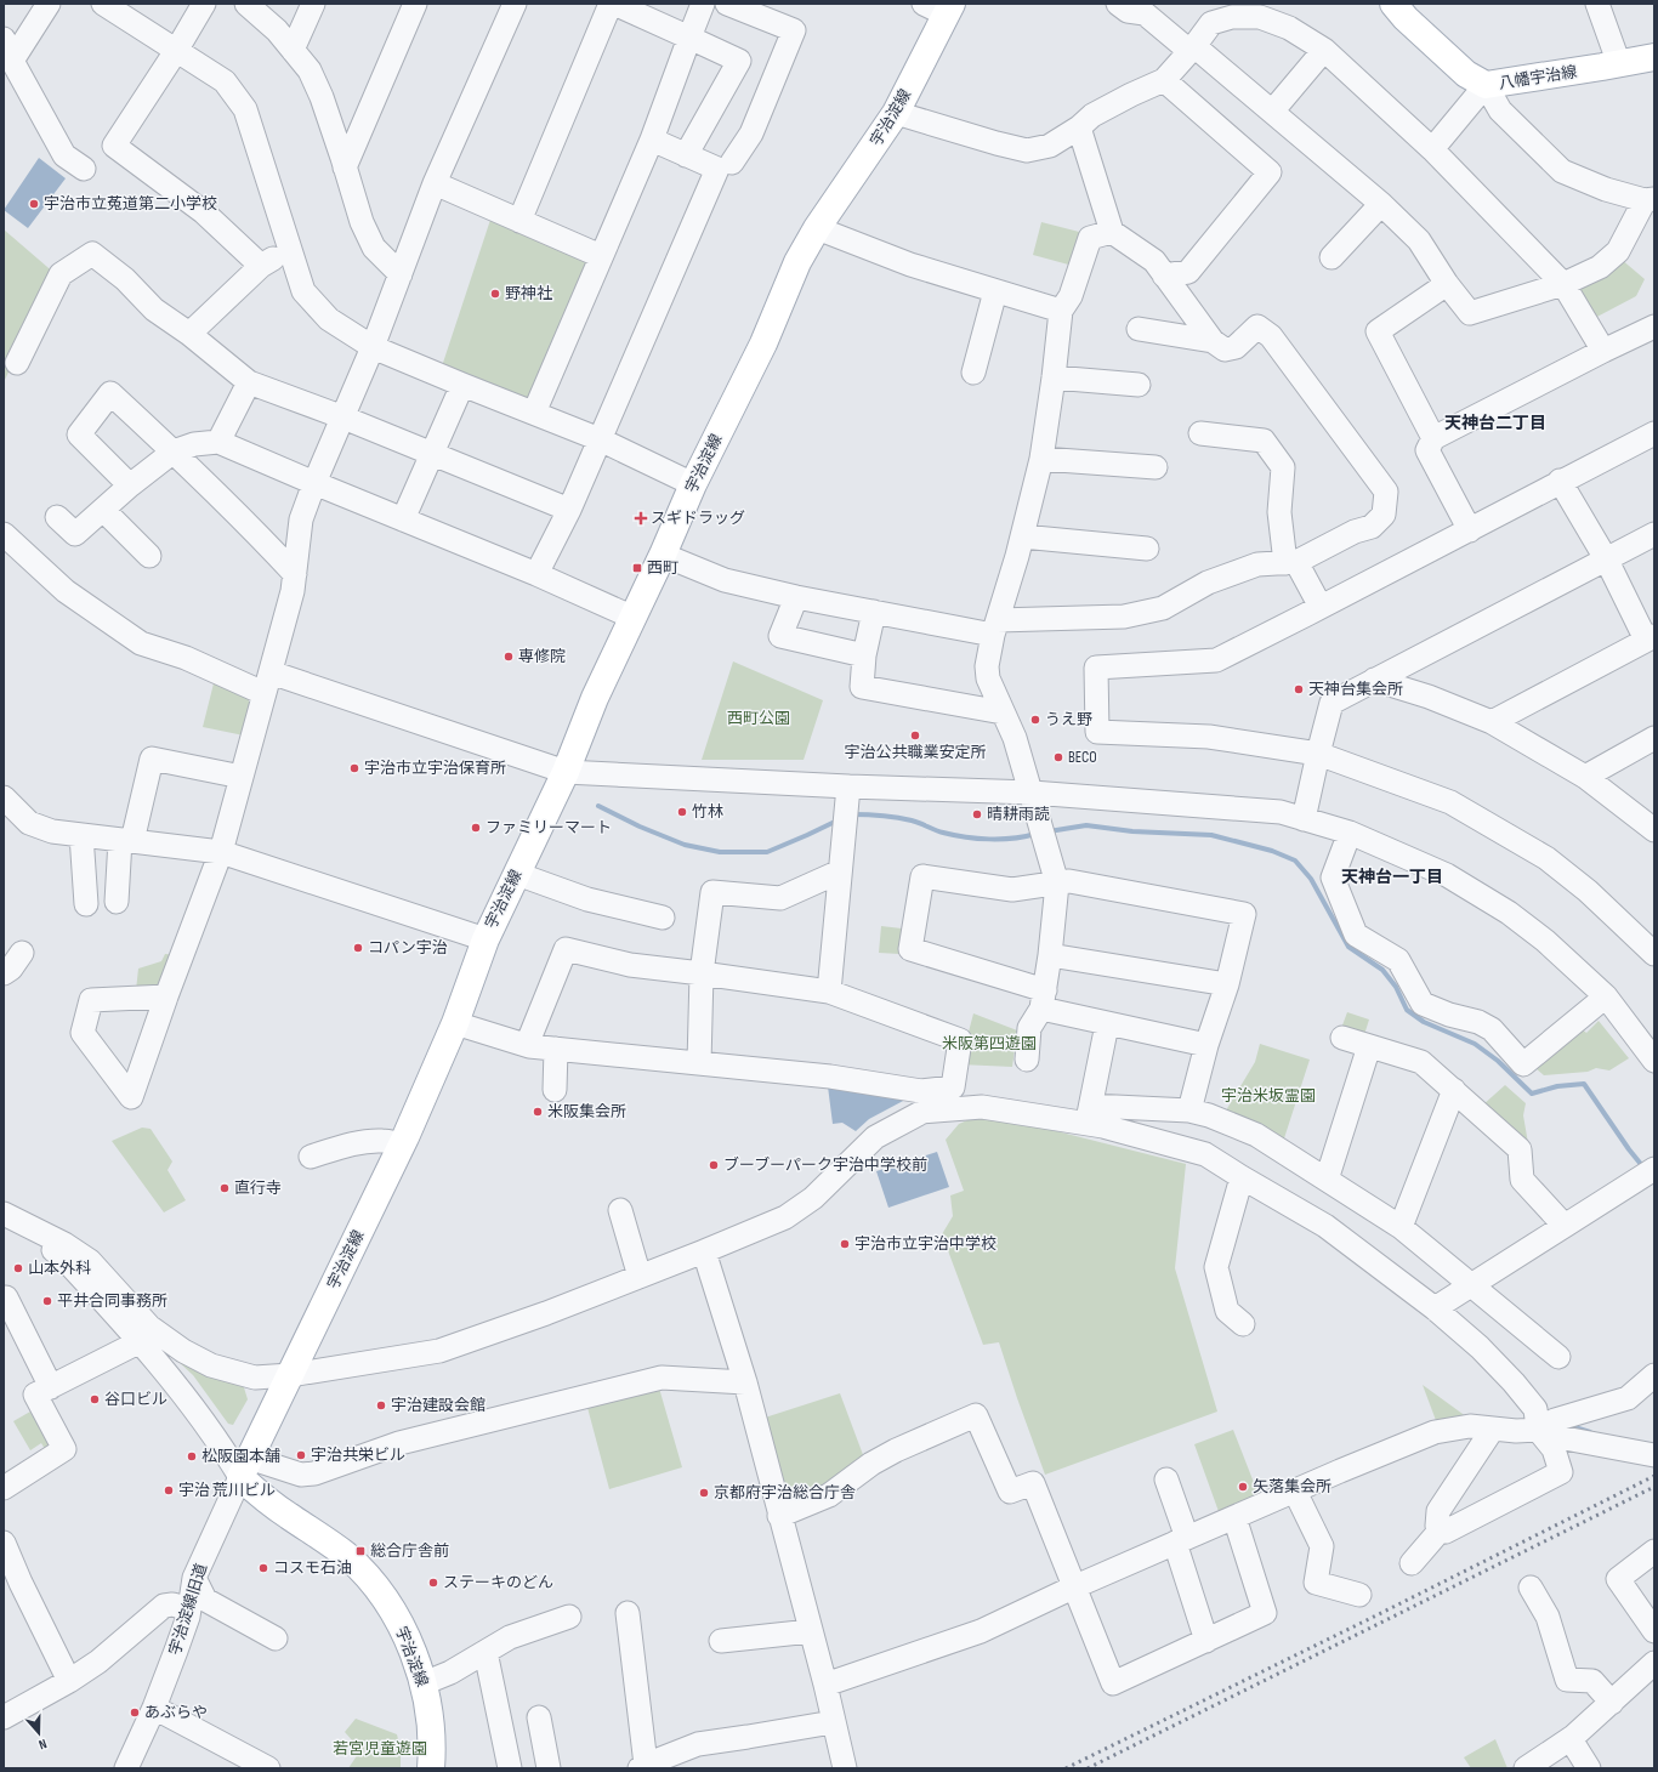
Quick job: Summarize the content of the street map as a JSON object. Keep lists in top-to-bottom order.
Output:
{
  "streets": {
    "main road": ["八幡宇治線", "宇治淀線"],
    "street": ["宇治淀線旧道"]
  },
  "crossings": [
    ["宇治淀線", "宇治淀線旧道"]
  ],
  "districts": ["天神台二丁目", "天神台一丁目"],
  "parks": [
    "西町公園",
    "米阪第四遊園",
    "宇治米坂霊園",
    "若宮児童遊園"
  ],
  "places": {
    "other": [
      "宇治市立菟道第二小学校",
      "野神社",
      "専修院",
      "天神台集会所",
      "うえ野",
      "宇治公共職業安定所",
      "BECO",
      "宇治市立宇治保育所",
      "竹林",
      "晴耕雨読",
      "ファミリーマート",
      "コパン宇治",
      "米阪集会所",
      "ブーブーパーク宇治中学校前",
      "直行寺",
      "宇治市立宇治中学校",
      "山本外科",
      "平井合同事務所",
      "谷口ビル",
      "宇治建設会館",
      "宇治共栄ビル",
      "松阪園本舗",
      "矢落集会所",
      "宇治 荒川ビル",
      "京都府宇治総合庁舎",
      "コスモ石油",
      "ステーキのどん",
      "あぶらや"
    ],
    "health": ["スギドラッグ"],
    "transit": ["西町", "総合庁舎前"]
  },
  "north": "bottom"
}
